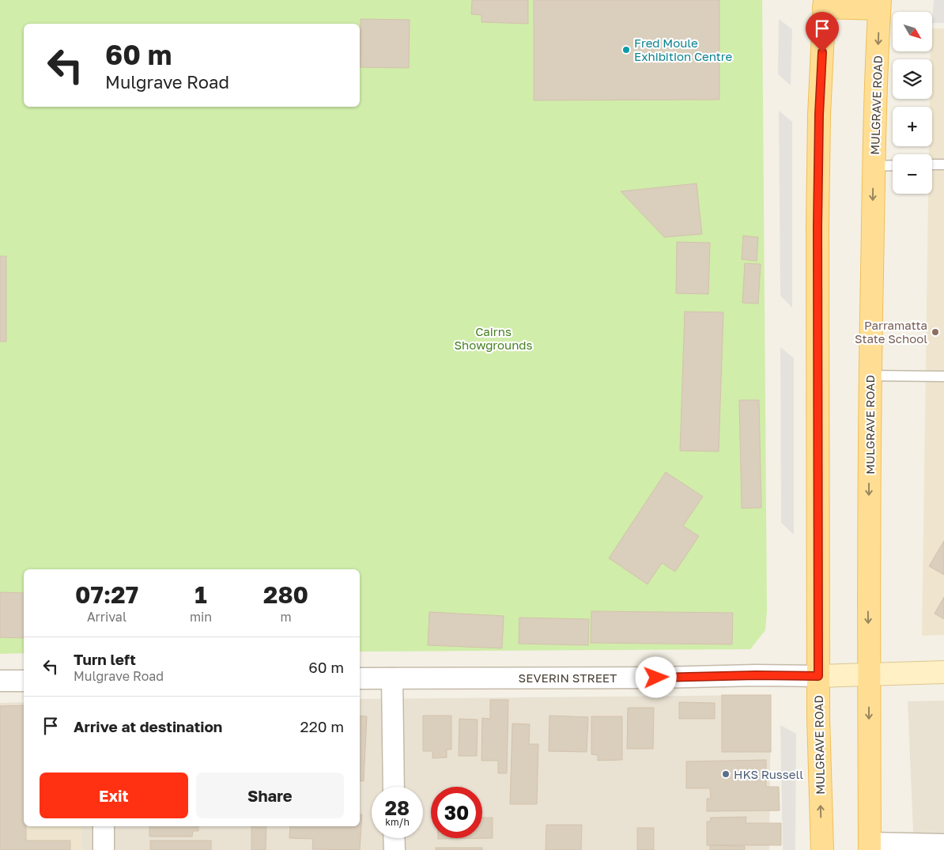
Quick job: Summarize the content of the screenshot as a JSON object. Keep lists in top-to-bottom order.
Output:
{
  "streets": {
    "main road": ["MULGRAVE ROAD"],
    "street": ["SEVERIN STREET"]
  },
  "crossings": [
    ["MULGRAVE ROAD", "SEVERIN STREET"]
  ],
  "parks": ["Cairns Showgrounds"],
  "places": ["Fred Moule Exhibition Centre", "Parramatta State School", "HKS Russell"],
  "north": "bottom right",
  "page": {
    "map_buttons": ["+", "−"],
    "turn": ["60 m", "Mulgrave Road"],
    "eta": [
      "07:27",
      "Arrival",
      "1",
      "min",
      "280",
      "m"
    ],
    "list": [
      {
        "name": "Turn left",
        "note": "Mulgrave Road",
        "value": "60 m"
      },
      {
        "name": "Arrive at destination",
        "value": "220 m"
      }
    ],
    "buttons": ["Exit", "Share"],
    "speed": "28 km/h",
    "limit": "30"
  }
}
